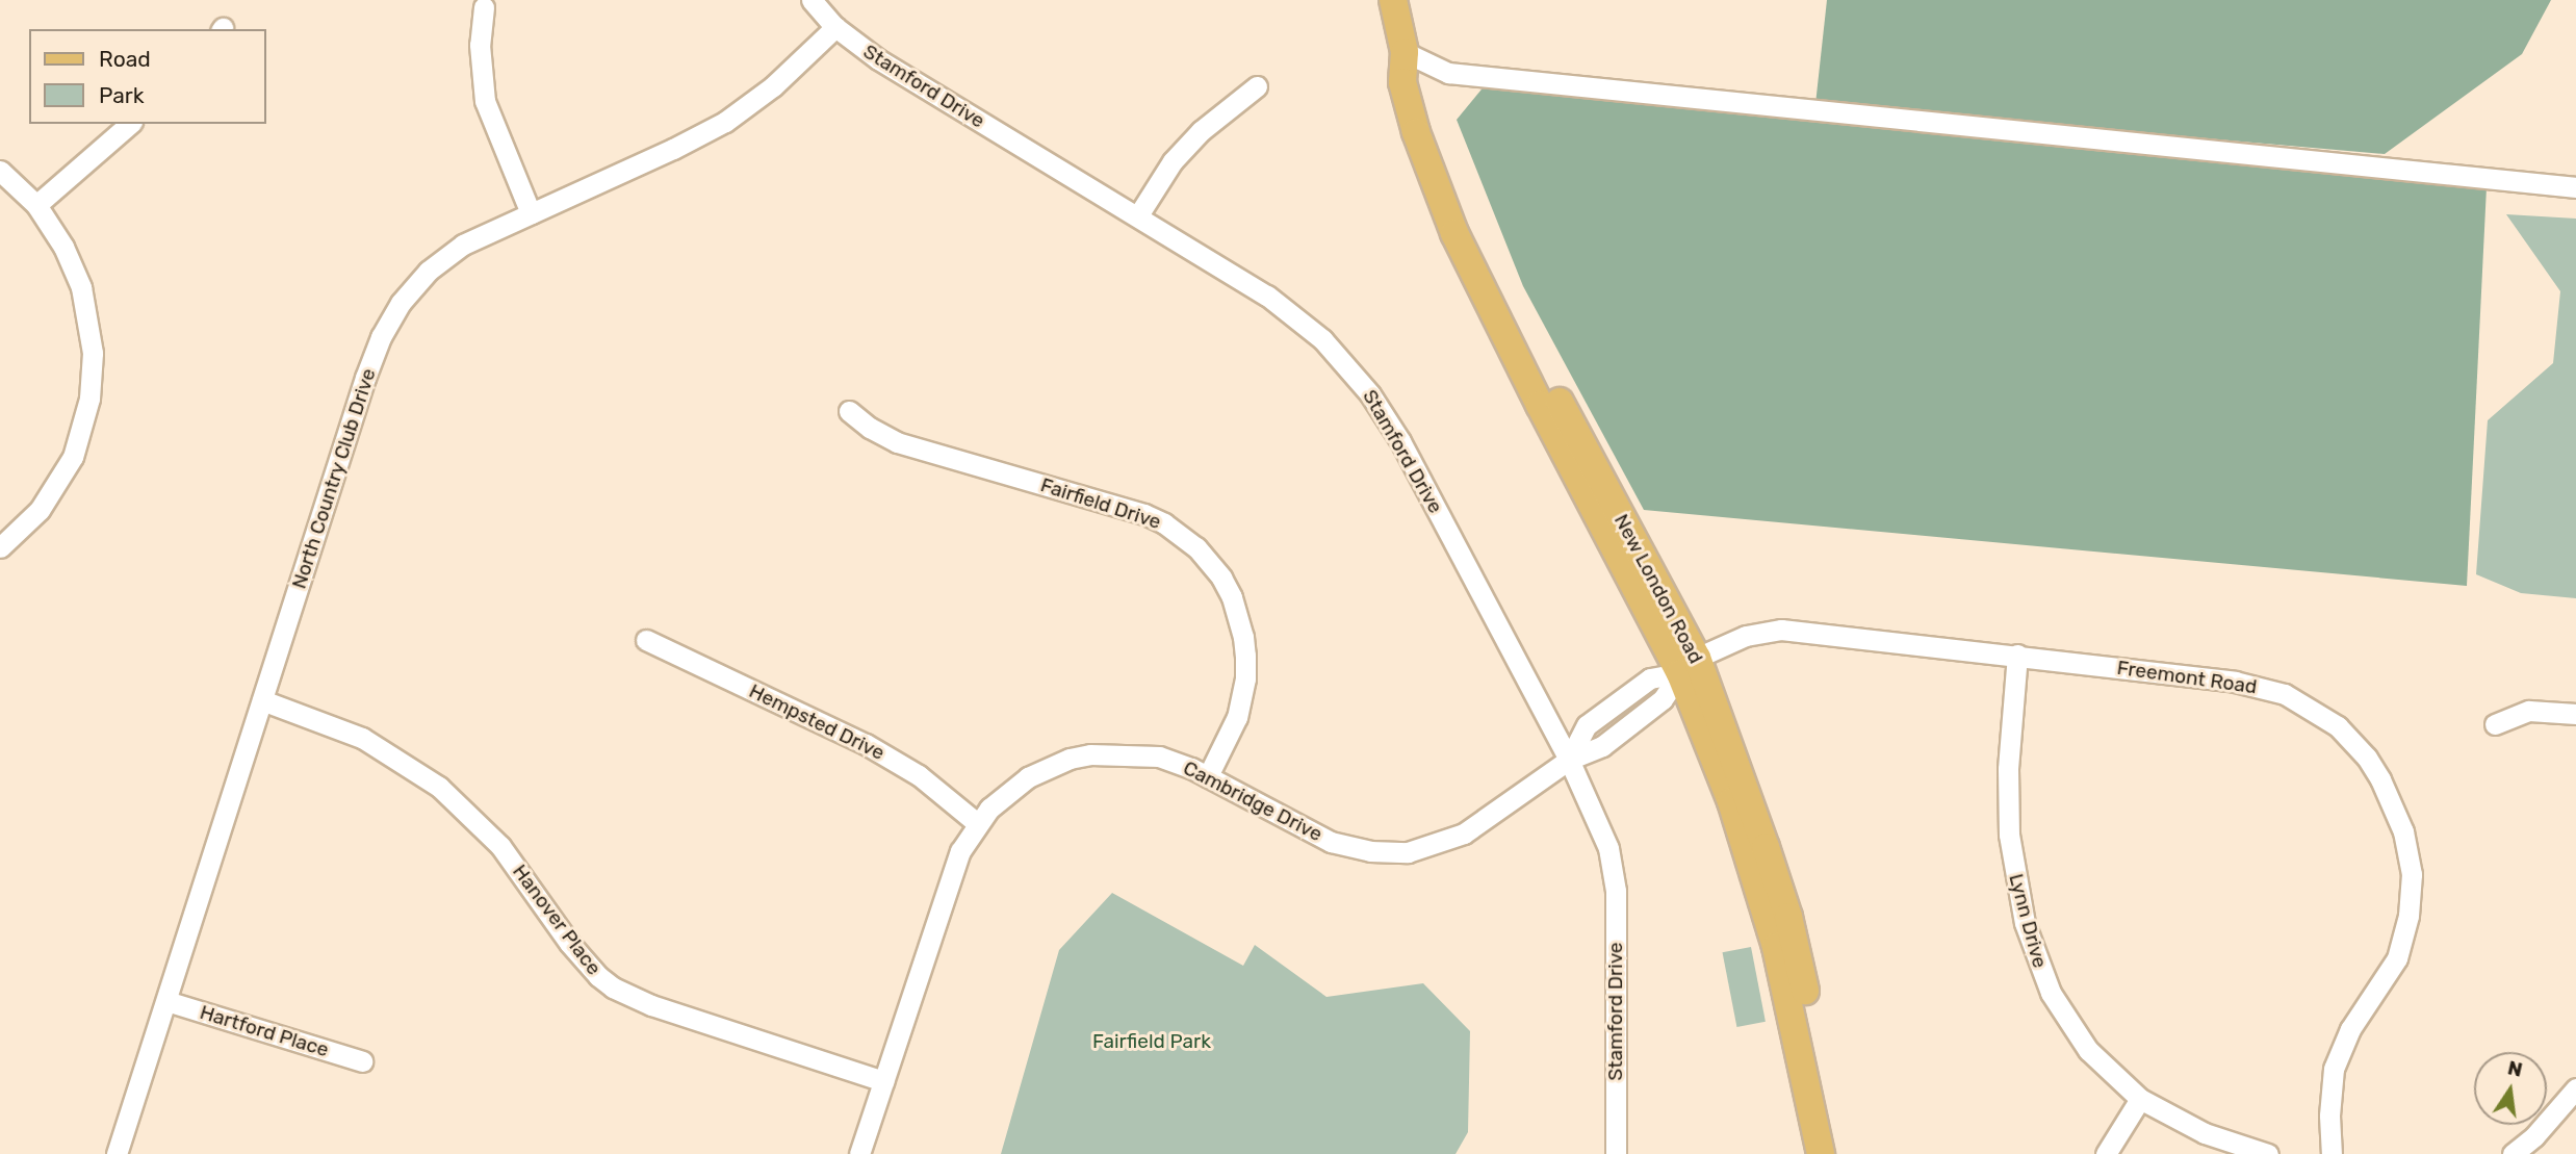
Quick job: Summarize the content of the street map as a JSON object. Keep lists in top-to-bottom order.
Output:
{
  "streets": {
    "main road": ["New London Road"],
    "street": [
      "Stamford Drive",
      "North Country Club Drive",
      "Fairfield Drive",
      "Freemont Road",
      "Hempsted Drive",
      "Cambridge Drive",
      "Hanover Place",
      "Lynn Drive",
      "Hartford Place"
    ]
  },
  "crossings": [
    ["Stamford Drive", "North Country Club Drive"],
    ["Stamford Drive", "Cambridge Drive"],
    ["North Country Club Drive", "Hanover Place"],
    ["North Country Club Drive", "Hartford Place"],
    ["Fairfield Drive", "Cambridge Drive"],
    ["New London Road", "Freemont Road"],
    ["New London Road", "Cambridge Drive"],
    ["Freemont Road", "Cambridge Drive"],
    ["Freemont Road", "Lynn Drive"],
    ["Hempsted Drive", "Cambridge Drive"],
    ["Cambridge Drive", "Hanover Place"]
  ],
  "parks": ["Fairfield Park"],
  "legend": ["Road", "Park"],
  "north": "top"
}
